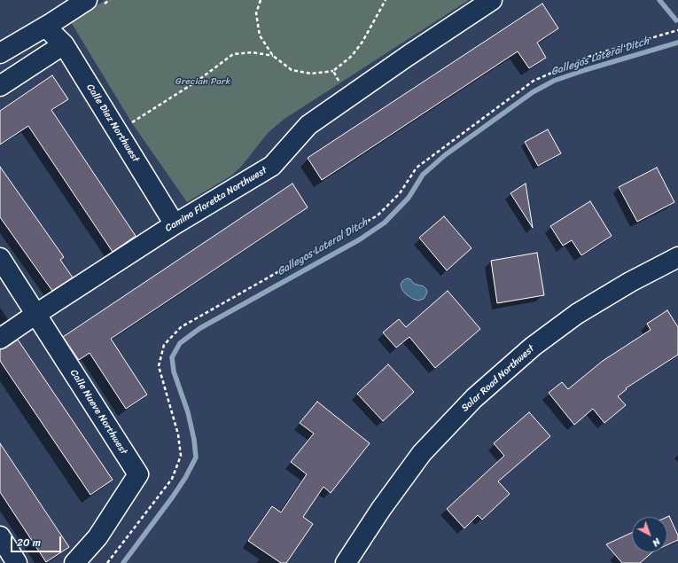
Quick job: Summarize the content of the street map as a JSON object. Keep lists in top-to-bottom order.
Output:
{
  "streets": {
    "street": [
      "Calle Diez Northwest",
      "Camino Floretta Northwest",
      "Solar Road Northwest",
      "Calle Nueve Northwest"
    ]
  },
  "crossings": [
    ["Calle Diez Northwest", "Camino Floretta Northwest"],
    ["Camino Floretta Northwest", "Calle Nueve Northwest"]
  ],
  "water": ["Gallegos Lateral Ditch"],
  "parks": ["Grecian Park"],
  "scale_bar": "20 m",
  "north": "bottom right"
}
